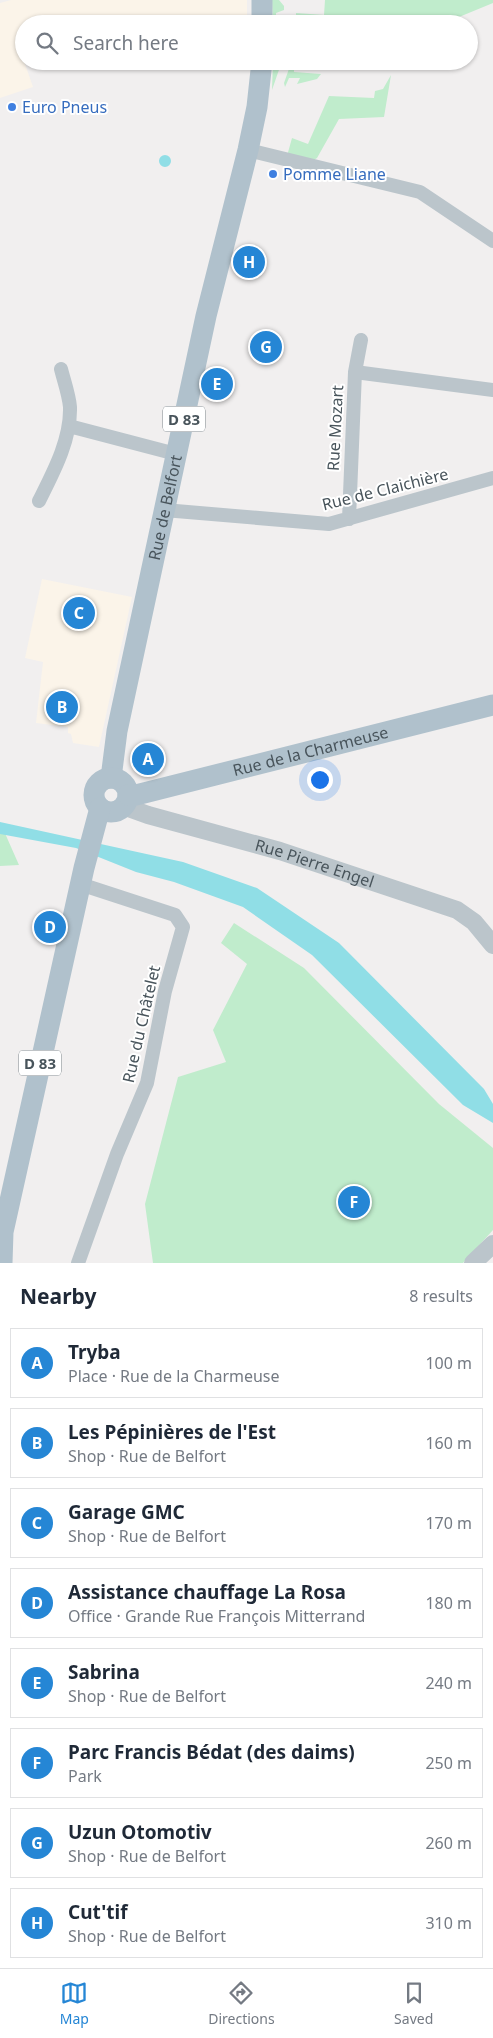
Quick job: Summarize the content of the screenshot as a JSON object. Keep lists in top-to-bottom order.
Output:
{
  "streets": {
    "main road": ["D 83", "Rue de Belfort", "Rue de la Charmeuse"],
    "street": [
      "Rue Mozart",
      "Rue de Claichière",
      "Rue Pierre Engel",
      "Rue du Châtelet"
    ]
  },
  "crossings": [
    ["D 83", "Rue de Belfort"],
    ["D 83", "Rue de la Charmeuse"],
    ["D 83", "Rue Pierre Engel"],
    ["D 83", "Rue du Châtelet"],
    ["Rue Mozart", "Rue de Claichière"],
    ["Rue de Claichière", "Rue de Belfort"],
    ["Rue de Belfort", "Rue de la Charmeuse"],
    ["Rue de Belfort", "Rue Pierre Engel"],
    ["Rue de la Charmeuse", "Rue Pierre Engel"]
  ],
  "places": ["Euro Pneus", "Pomme Liane"],
  "page": {
    "search": "Search here",
    "pins": [
      "H",
      "G",
      "E",
      "C",
      "B",
      "A",
      "D",
      "F"
    ],
    "heading": ["Nearby", "8 results"],
    "list": [
      {
        "mark": "A",
        "name": "Tryba",
        "note": "Place · Rue de la Charmeuse",
        "value": "100 m"
      },
      {
        "mark": "B",
        "name": "Les Pépinières de l'Est",
        "note": "Shop · Rue de Belfort",
        "value": "160 m"
      },
      {
        "mark": "C",
        "name": "Garage GMC",
        "note": "Shop · Rue de Belfort",
        "value": "170 m"
      },
      {
        "mark": "D",
        "name": "Assistance chauffage La Rosa",
        "note": "Office · Grande Rue François Mitterrand",
        "value": "180 m"
      },
      {
        "mark": "E",
        "name": "Sabrina",
        "note": "Shop · Rue de Belfort",
        "value": "240 m"
      },
      {
        "mark": "F",
        "name": "Parc Francis Bédat (des daims)",
        "note": "Park",
        "value": "250 m"
      },
      {
        "mark": "G",
        "name": "Uzun Otomotiv",
        "note": "Shop · Rue de Belfort",
        "value": "260 m"
      },
      {
        "mark": "H",
        "name": "Cut'tif",
        "note": "Shop · Rue de Belfort",
        "value": "310 m"
      }
    ],
    "nav": ["Map", "Directions", "Saved"]
  }
}
